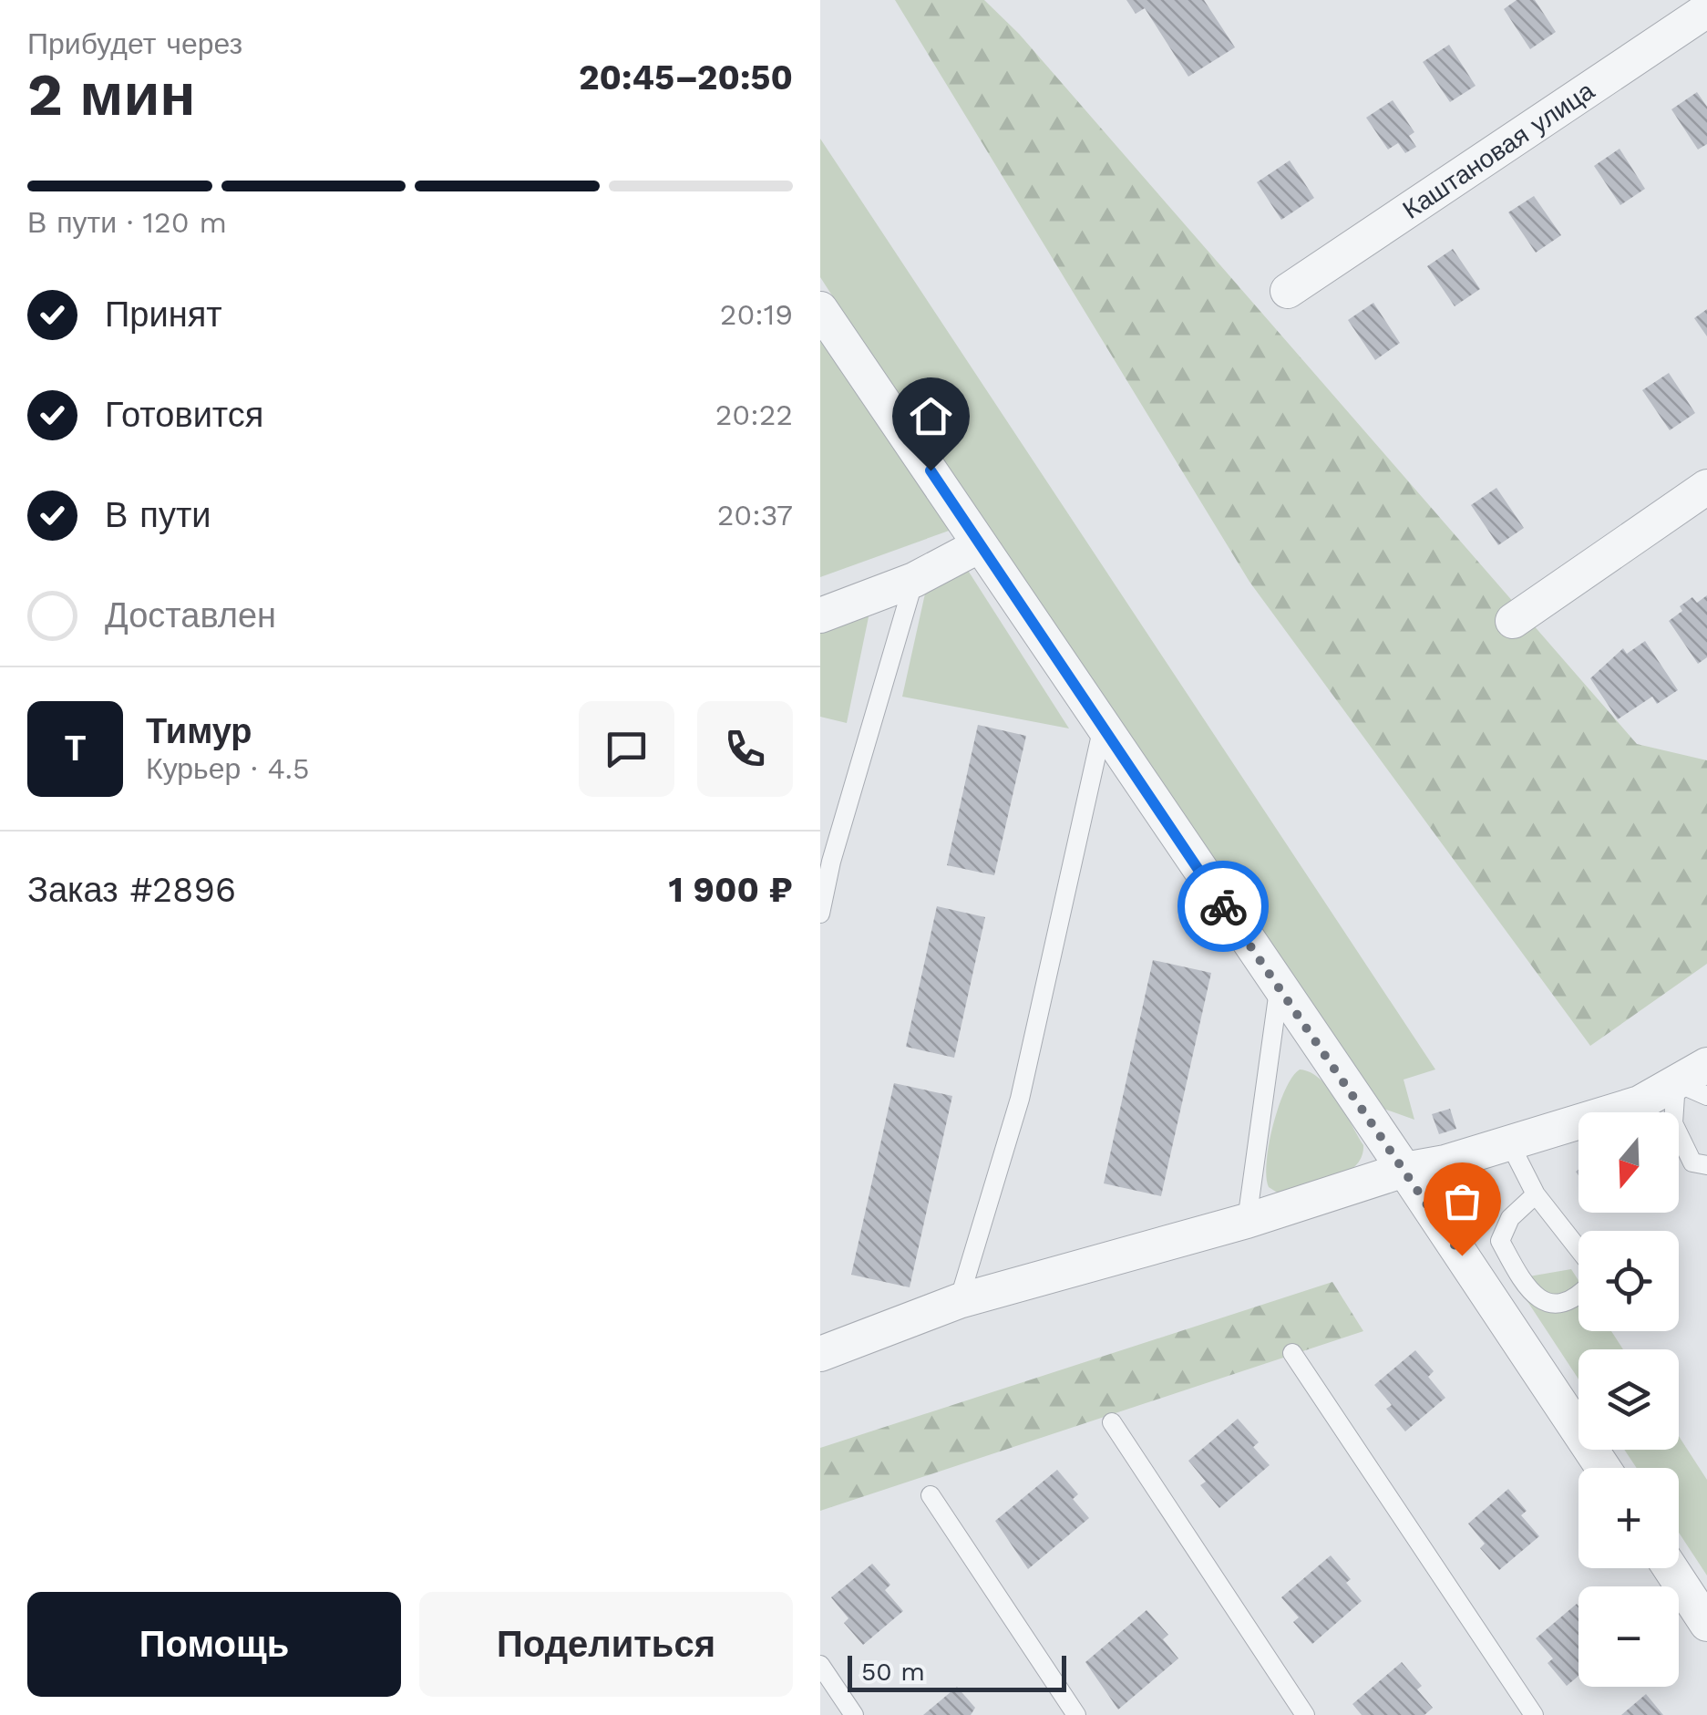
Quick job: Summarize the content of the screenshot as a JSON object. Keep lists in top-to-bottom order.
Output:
{
  "streets": {
    "street": ["Каштановая улица"]
  },
  "scale_bar": "50 m",
  "north": "bottom",
  "page": {
    "heading": ["2 мин", "Прибудет через", "20:45–20:50"],
    "panel": [
      "Тимур",
      "Курьер · 4.5",
      "Заказ #2896",
      "1 900 ₽"
    ],
    "bar": "В пути · 120 m",
    "list": [
      ["Принят", "20:19"],
      ["Готовится", "20:22"],
      ["В пути", "20:37"],
      "Доставлен"
    ],
    "round": "Т",
    "map_buttons": ["+", "−"],
    "buttons": ["Помощь", "Поделиться"],
    "scale": "50 m"
  }
}
